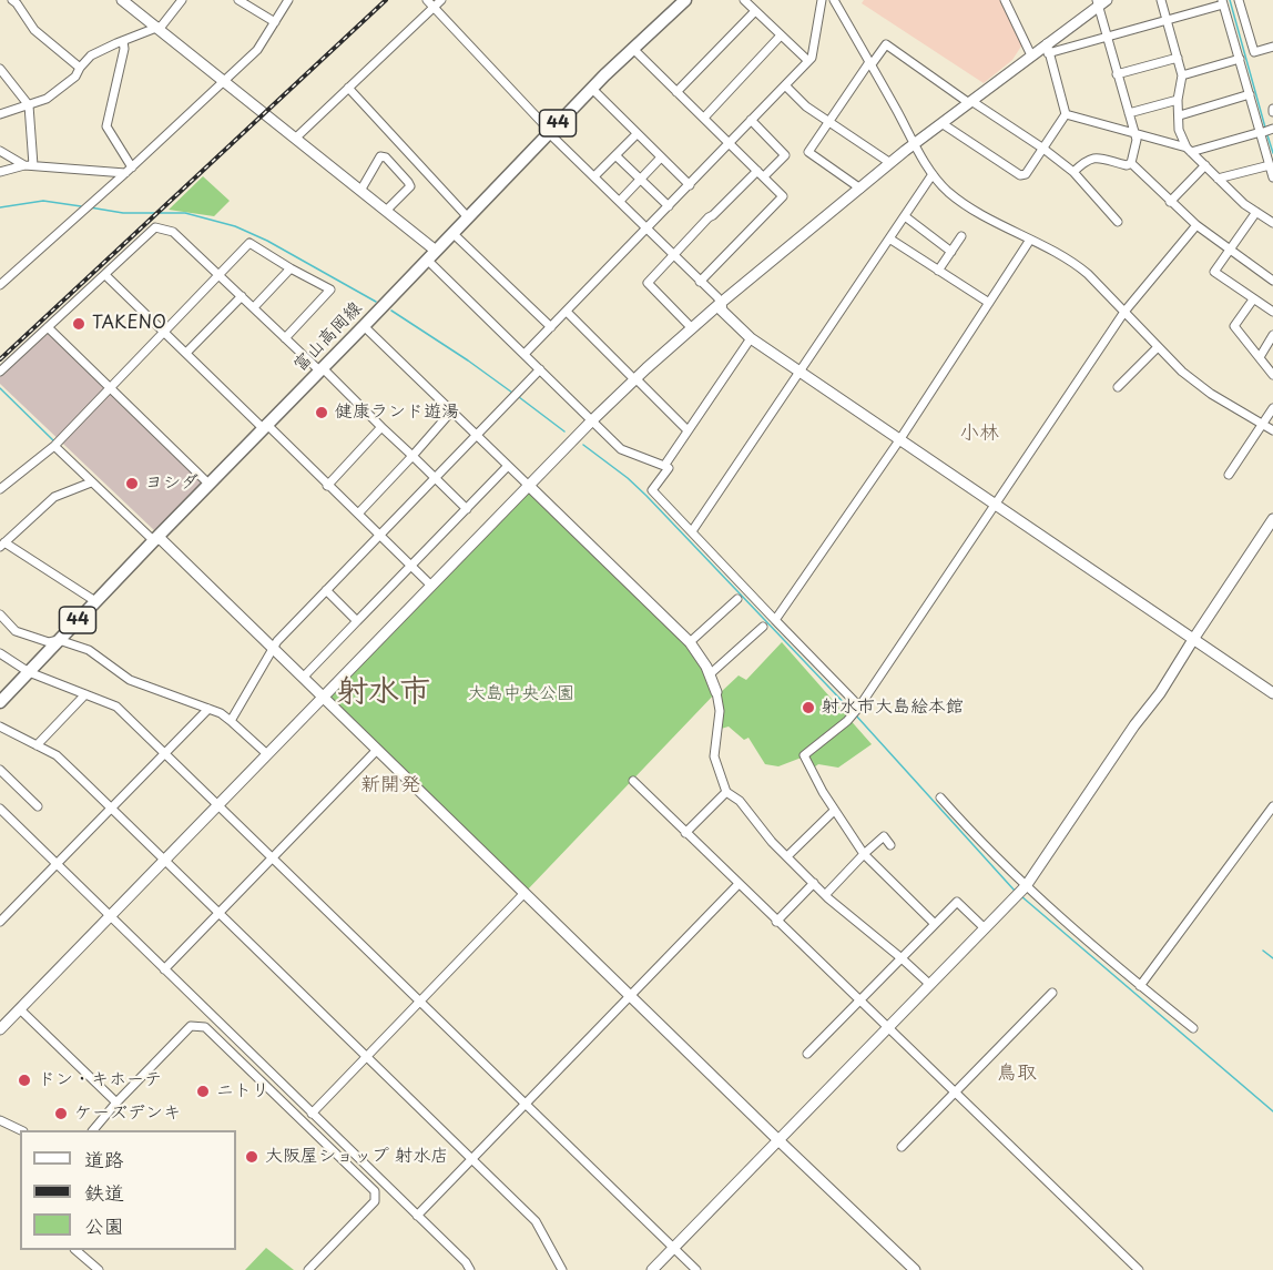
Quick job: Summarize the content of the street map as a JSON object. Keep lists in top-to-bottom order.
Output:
{
  "streets": {
    "main road": ["44", "富山高岡線"]
  },
  "districts": [
    "小林",
    "射水市",
    "新開発",
    "鳥取"
  ],
  "parks": ["大島中央公園"],
  "places": [
    "TAKENO",
    "健康ランド遊湯",
    "ヨシダ",
    "射水市大島絵本館",
    "ドン・キホーテ",
    "ニトリ",
    "ケーズデンキ",
    "大阪屋ショップ 射水店"
  ],
  "legend": ["道路", "鉄道", "公園"]
}
